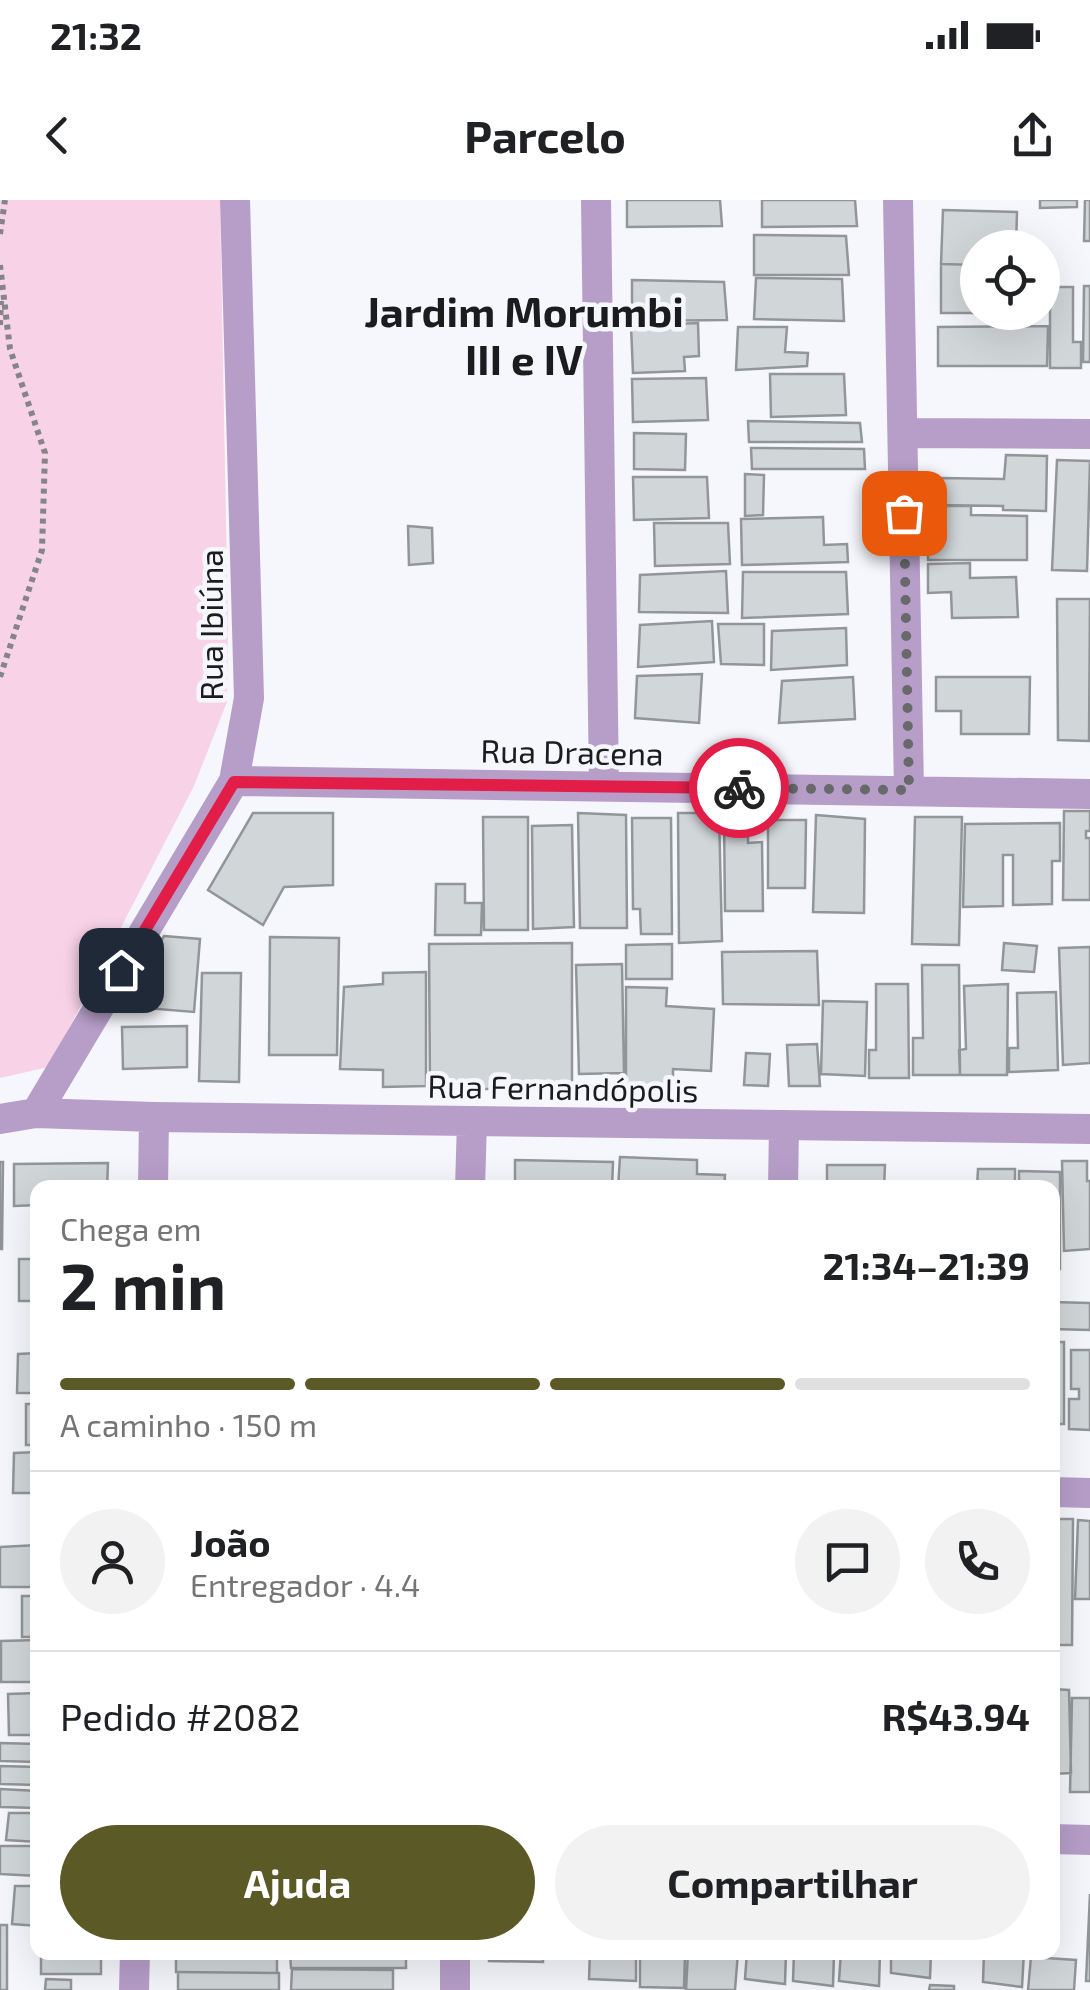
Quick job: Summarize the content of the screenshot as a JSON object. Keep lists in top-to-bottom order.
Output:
{
  "streets": {
    "street": ["Rua Ibiúna", "Rua Dracena", "Rua Fernandópolis"]
  },
  "crossings": [
    ["Rua Ibiúna", "Rua Dracena"],
    ["Rua Ibiúna", "Rua Fernandópolis"]
  ],
  "districts": ["Jardim Morumbi III e IV"],
  "page": {
    "status": "21:32",
    "header": "Parcelo",
    "heading": ["2 min", "Chega em", "21:34–21:39"],
    "panel": [
      "João",
      "Entregador · 4.4",
      "Pedido #2082",
      "R$43.94"
    ],
    "bar": "A caminho · 150 m",
    "buttons": ["Ajuda", "Compartilhar"]
  }
}
